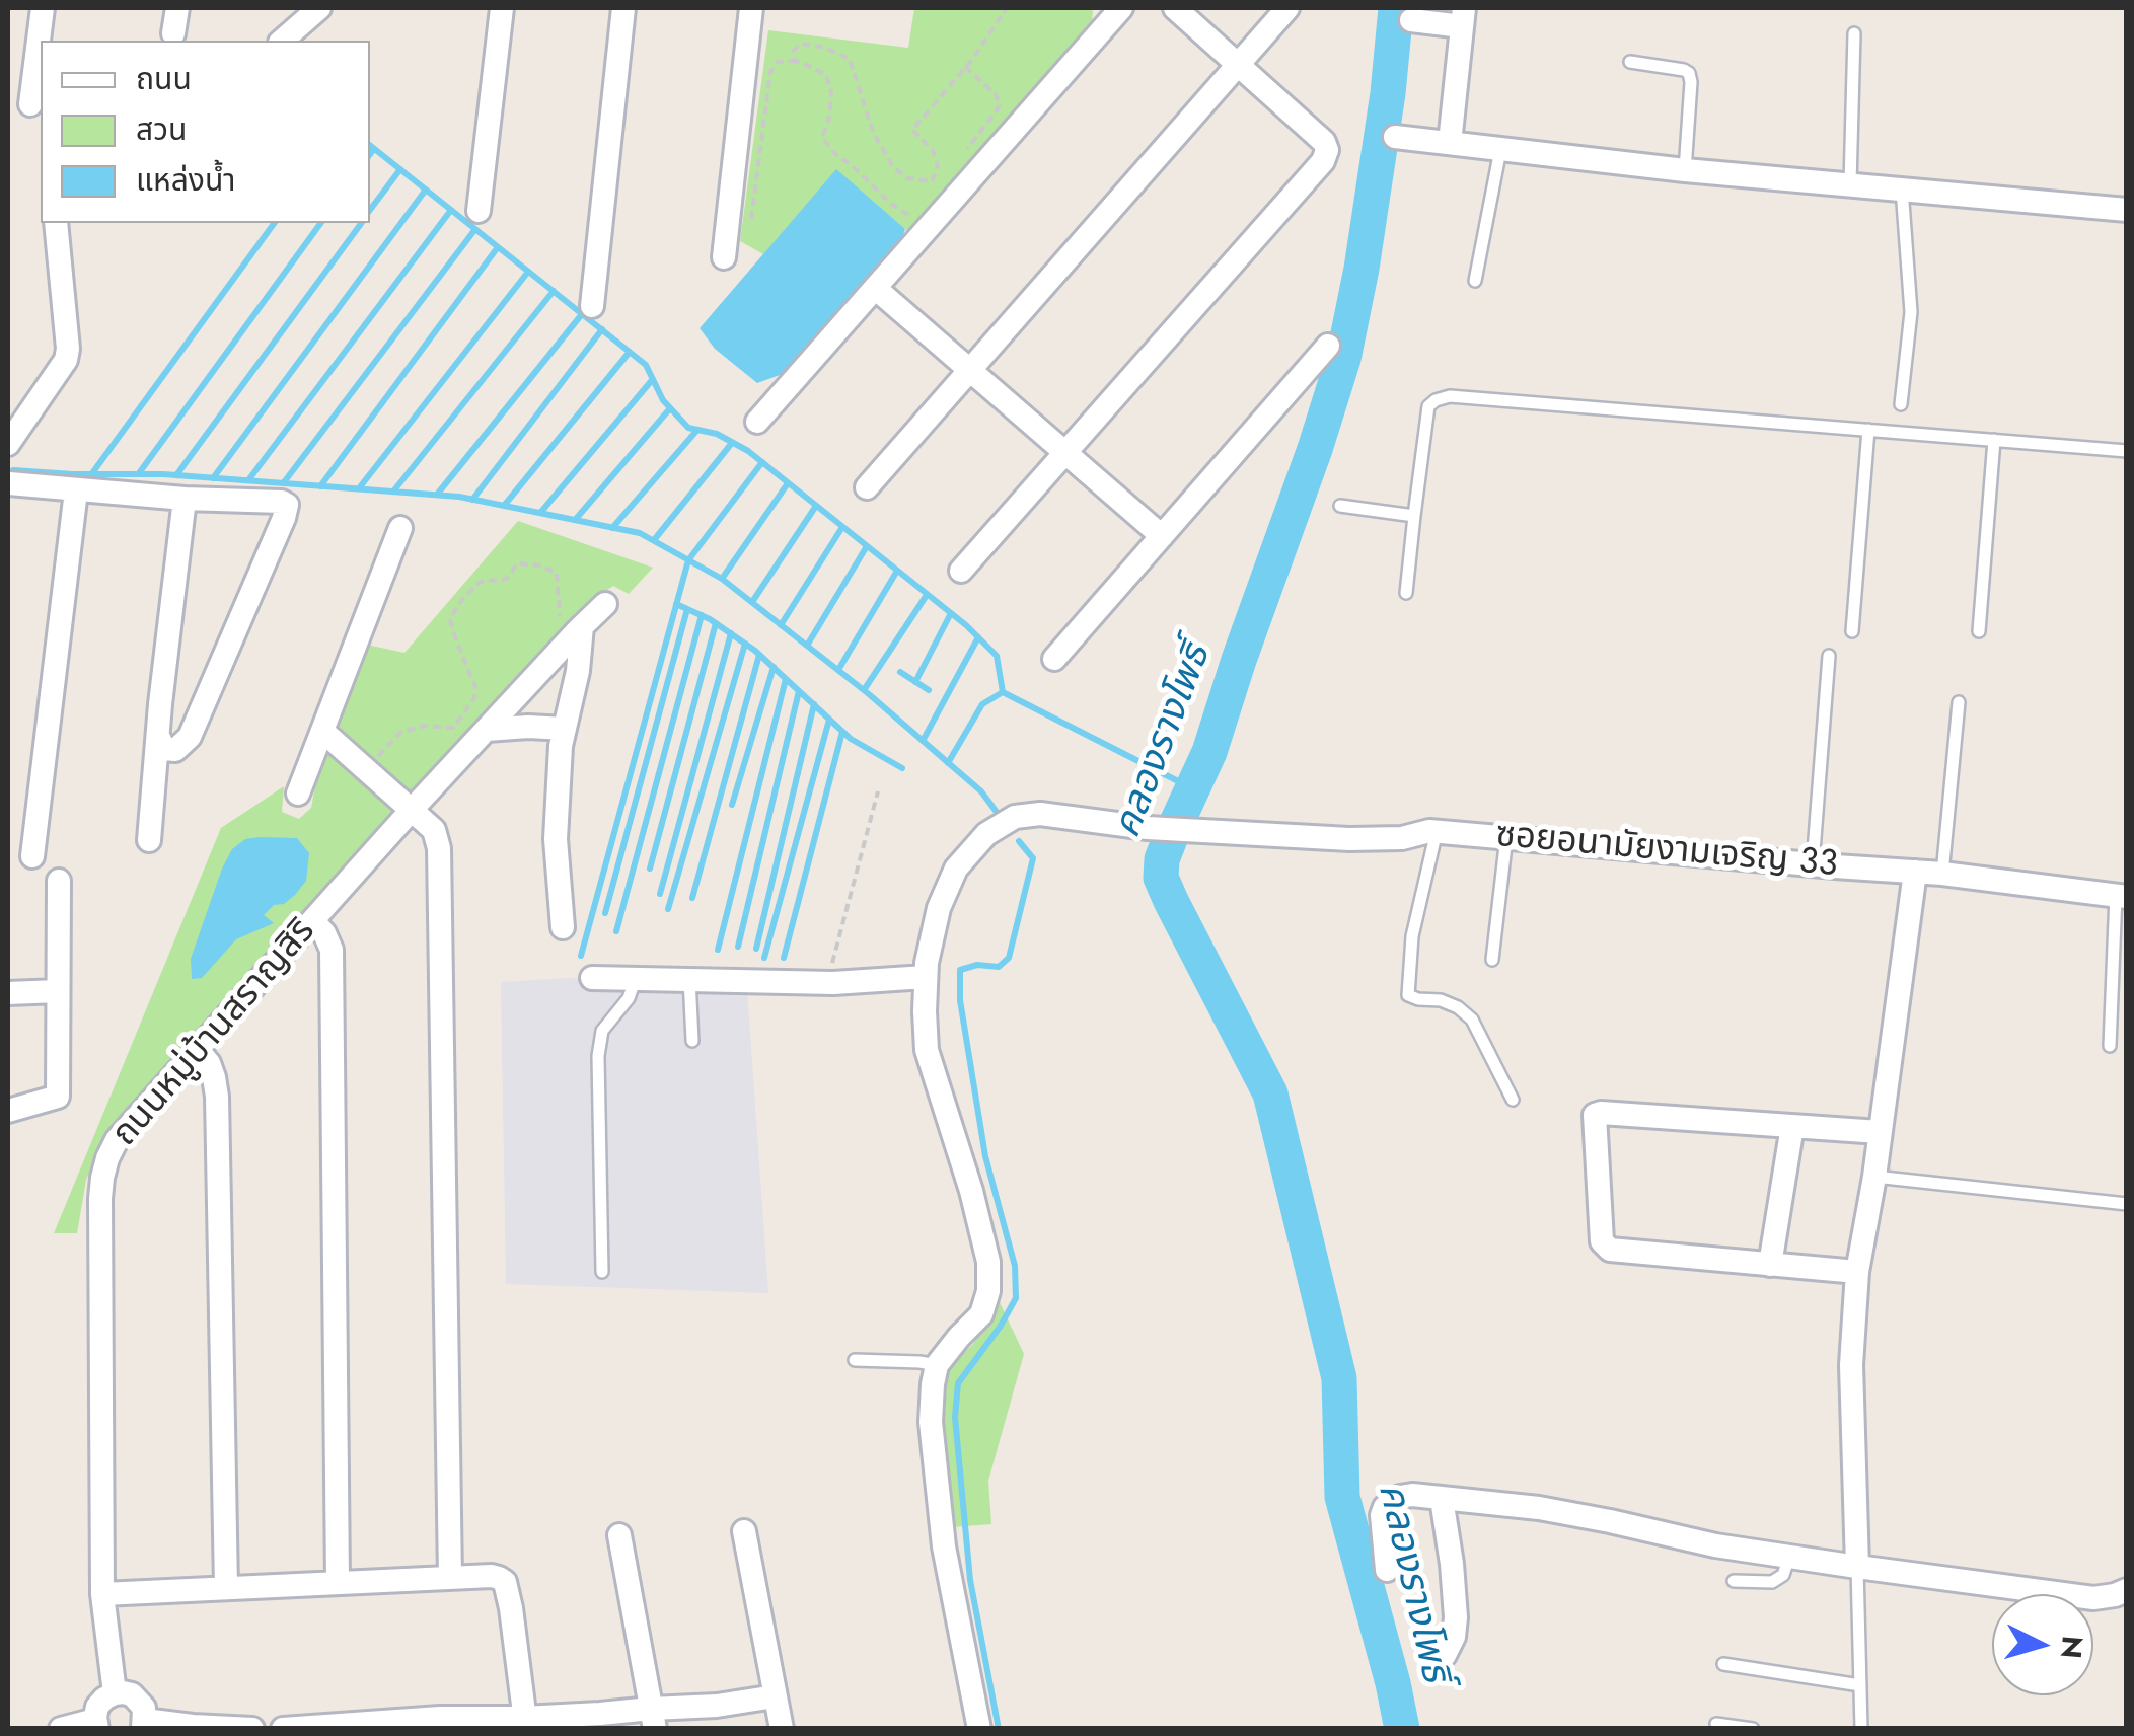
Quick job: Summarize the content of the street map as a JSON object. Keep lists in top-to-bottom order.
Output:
{
  "streets": {
    "street": ["ซอยอนามัยงามเจริญ 33", "ถนนหมู่บ้านสราญสิริ"]
  },
  "water": ["คลองรางโพธิ์"],
  "legend": ["ถนน", "สวน", "แหล่งน้ำ"],
  "north": "right"
}
